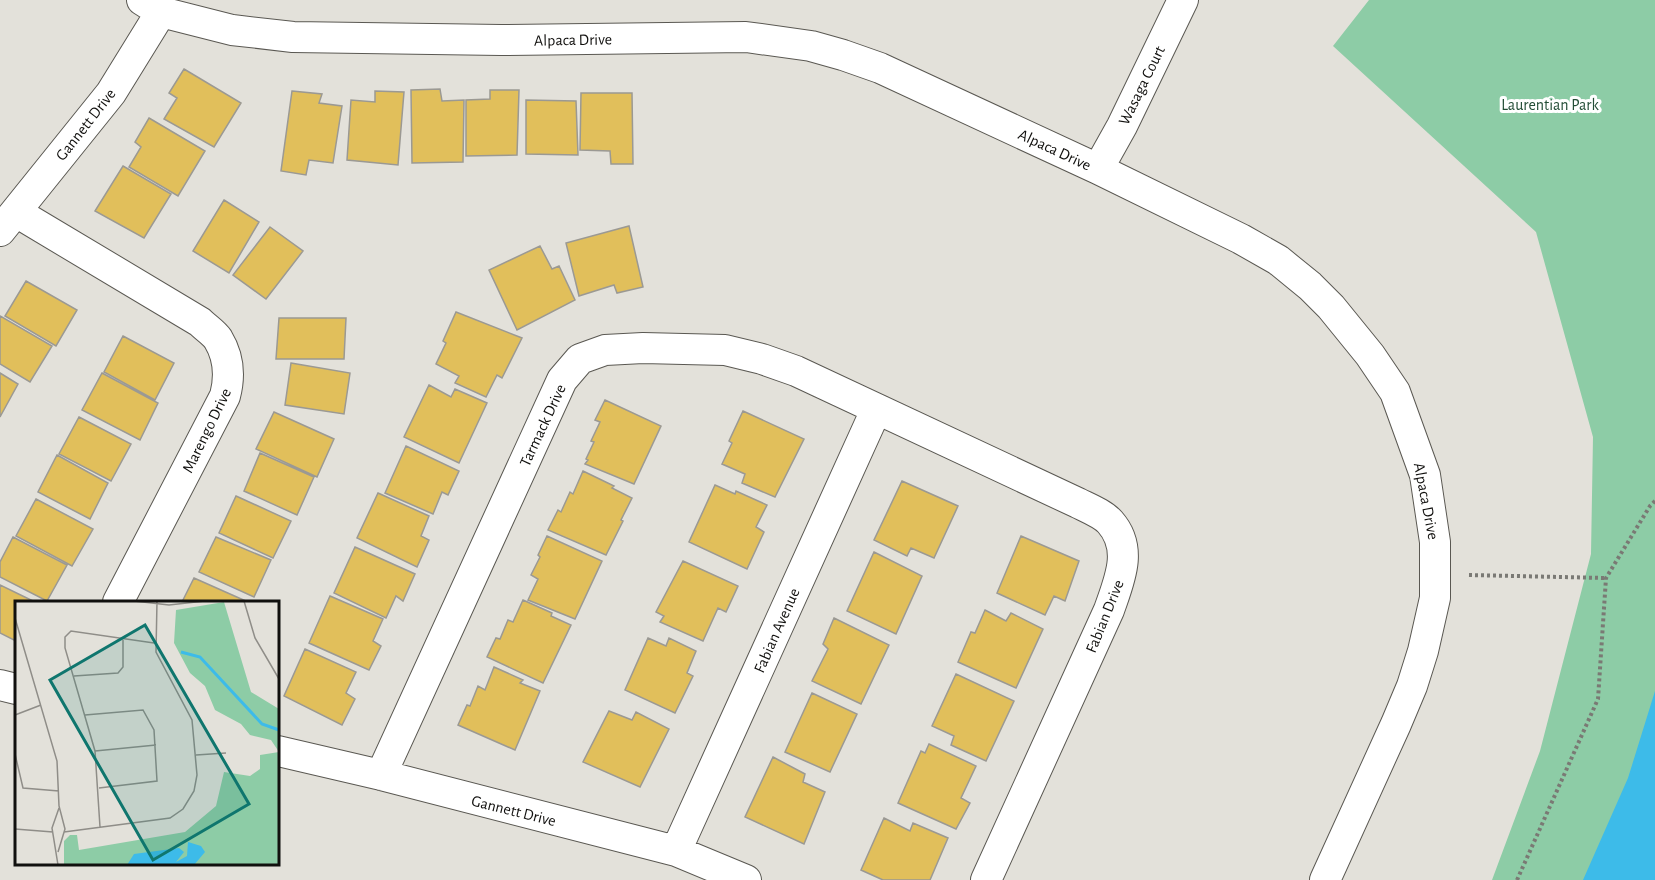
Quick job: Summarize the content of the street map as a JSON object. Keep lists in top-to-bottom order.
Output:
{
  "streets": {
    "street": [
      "Alpaca Drive",
      "Wasaga Court",
      "Gannett Drive",
      "Tarmack Drive",
      "Marengo Drive",
      "Fabian Drive",
      "Fabian Avenue"
    ]
  },
  "crossings": [
    ["Alpaca Drive", "Wasaga Court"],
    ["Alpaca Drive", "Gannett Drive"],
    ["Gannett Drive", "Tarmack Drive"],
    ["Gannett Drive", "Marengo Drive"],
    ["Gannett Drive", "Fabian Avenue"],
    ["Tarmack Drive", "Fabian Drive"],
    ["Tarmack Drive", "Fabian Avenue"],
    ["Fabian Drive", "Fabian Avenue"]
  ],
  "parks": ["Laurentian Park"]
}
